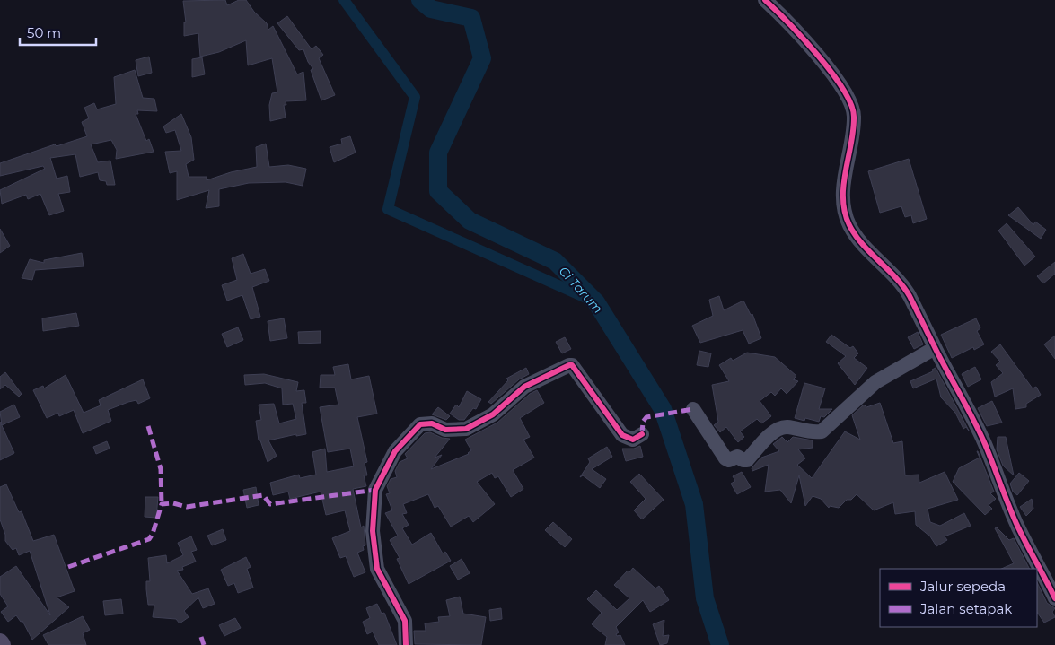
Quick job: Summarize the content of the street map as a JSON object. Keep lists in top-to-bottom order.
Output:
{
  "water": ["Ci Tarum"],
  "legend": ["Jalur sepeda", "Jalan setapak"],
  "scale_bar": "50 m"
}
